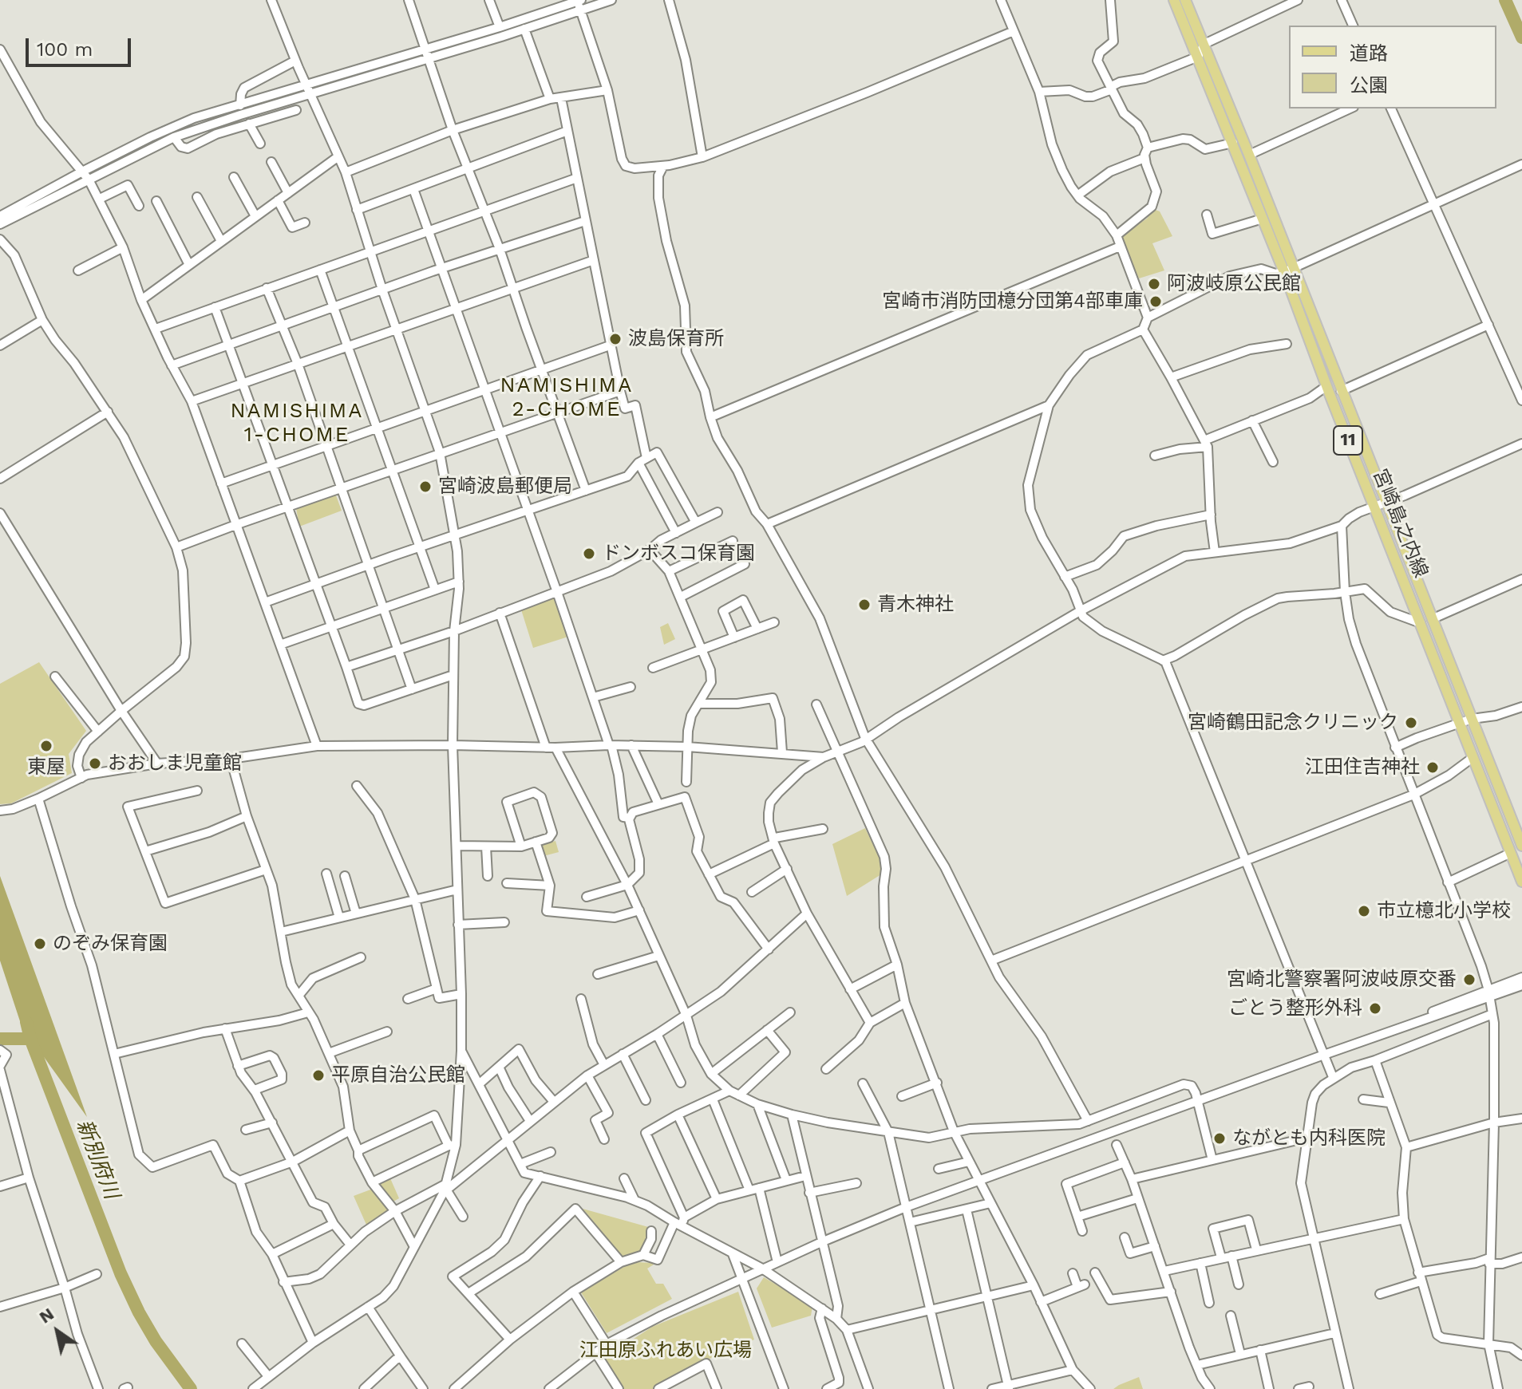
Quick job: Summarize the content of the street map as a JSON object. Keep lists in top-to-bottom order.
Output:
{
  "streets": {
    "main road": ["11", "宮崎島之内線"]
  },
  "districts": ["NAMISHIMA 2-CHOME", "NAMISHIMA 1-CHOME"],
  "water": ["新別府川"],
  "parks": ["江田原ふれあい広場"],
  "places": [
    "阿波岐原公民館",
    "宮崎市消防団檍分団第4部車庫",
    "波島保育所",
    "宮崎波島郵便局",
    "ドンボスコ保育園",
    "青木神社",
    "宮崎鶴田記念クリニック",
    "東屋",
    "おおしま児童館",
    "江田住吉神社",
    "市立檍北小学校",
    "のぞみ保育園",
    "宮崎北警察署阿波岐原交番",
    "ごとう整形外科",
    "平原自治公民館",
    "ながとも内科医院"
  ],
  "legend": ["道路", "公園"],
  "scale_bar": "100 m",
  "north": "top left"
}
